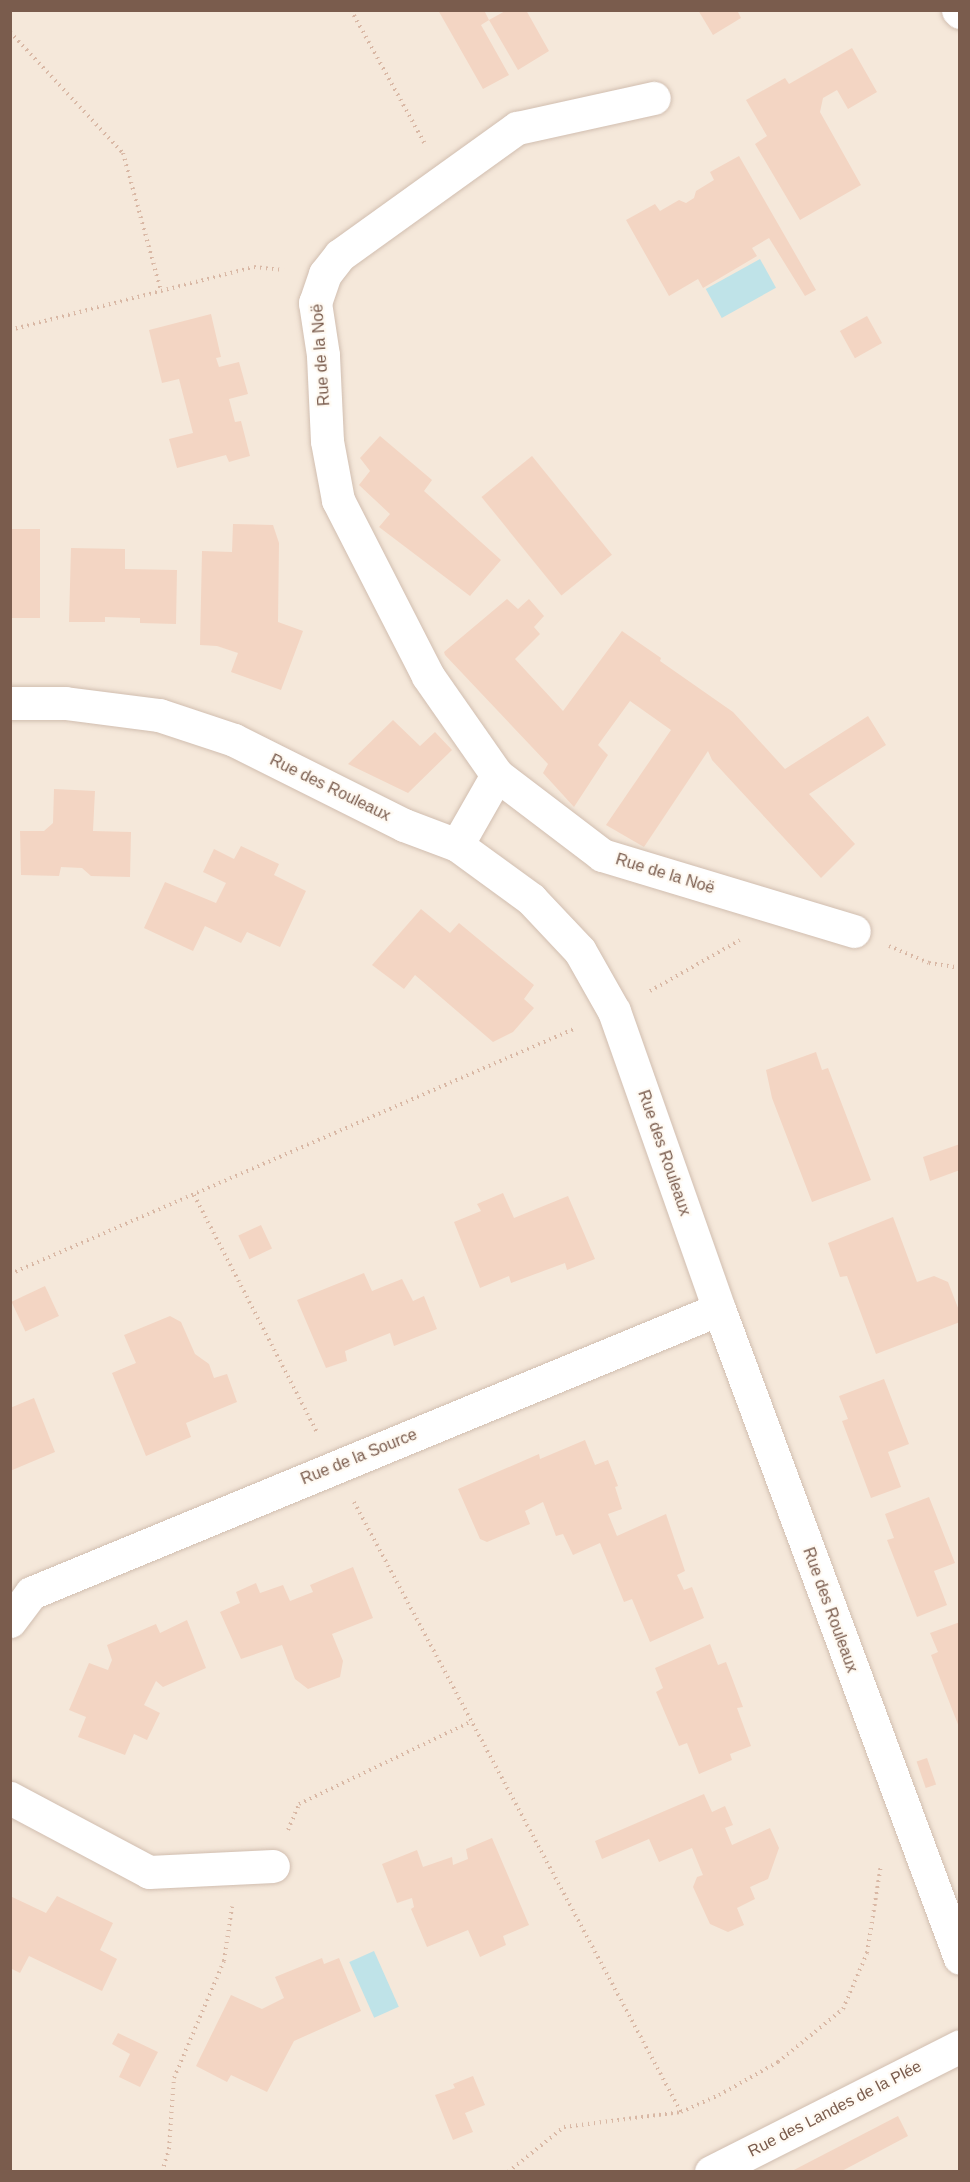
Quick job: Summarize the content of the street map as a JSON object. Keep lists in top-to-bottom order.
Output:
{
  "streets": {
    "street": [
      "Rue de la Noë",
      "Rue des Rouleaux",
      "Rue de la Source",
      "Rue des Landes de la Plée"
    ]
  },
  "crossings": [
    ["Rue des Rouleaux", "Rue de la Source"]
  ]
}
